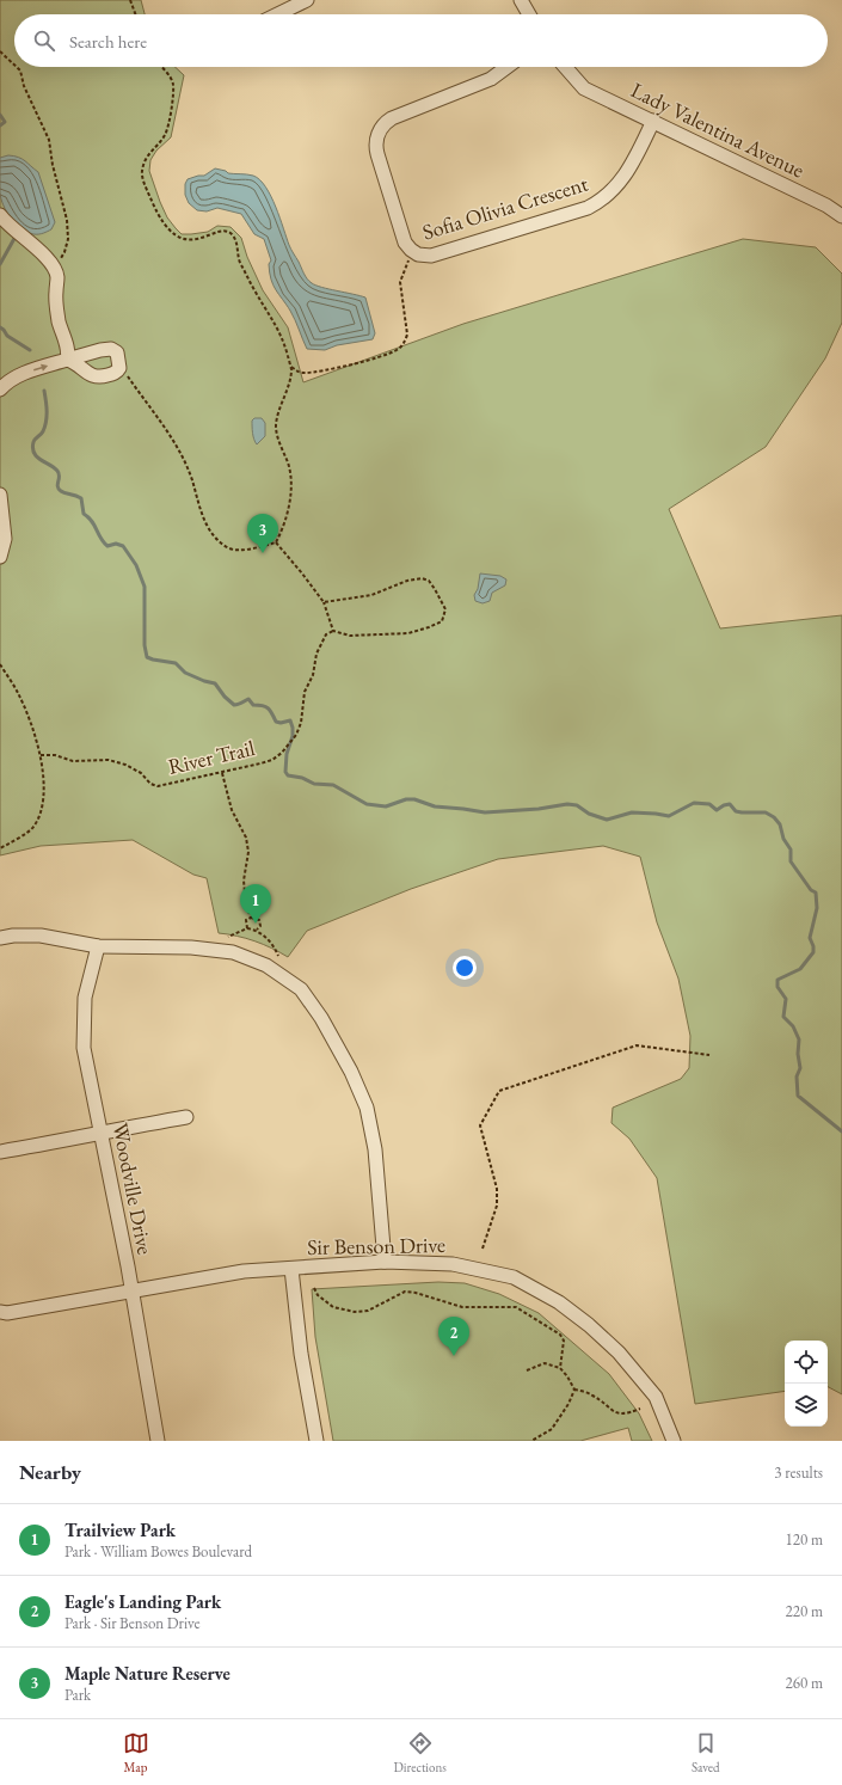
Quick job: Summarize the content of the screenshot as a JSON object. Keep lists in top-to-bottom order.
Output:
{
  "streets": {
    "street": [
      "Lady Valentina Avenue",
      "Sofia Olivia Crescent",
      "Woodville Drive",
      "Sir Benson Drive"
    ],
    "path": ["River Trail"]
  },
  "crossings": [
    ["Lady Valentina Avenue", "Sofia Olivia Crescent"],
    ["Woodville Drive", "Sir Benson Drive"]
  ],
  "page": {
    "search": "Search here",
    "pins": ["3", "1", "2"],
    "heading": ["Nearby", "3 results"],
    "list": [
      {
        "mark": "1",
        "name": "Trailview Park",
        "note": "Park · William Bowes Boulevard",
        "value": "120 m"
      },
      {
        "mark": "2",
        "name": "Eagle's Landing Park",
        "note": "Park · Sir Benson Drive",
        "value": "220 m"
      },
      {
        "mark": "3",
        "name": "Maple Nature Reserve",
        "note": "Park",
        "value": "260 m"
      }
    ],
    "nav": ["Map", "Directions", "Saved"]
  }
}
